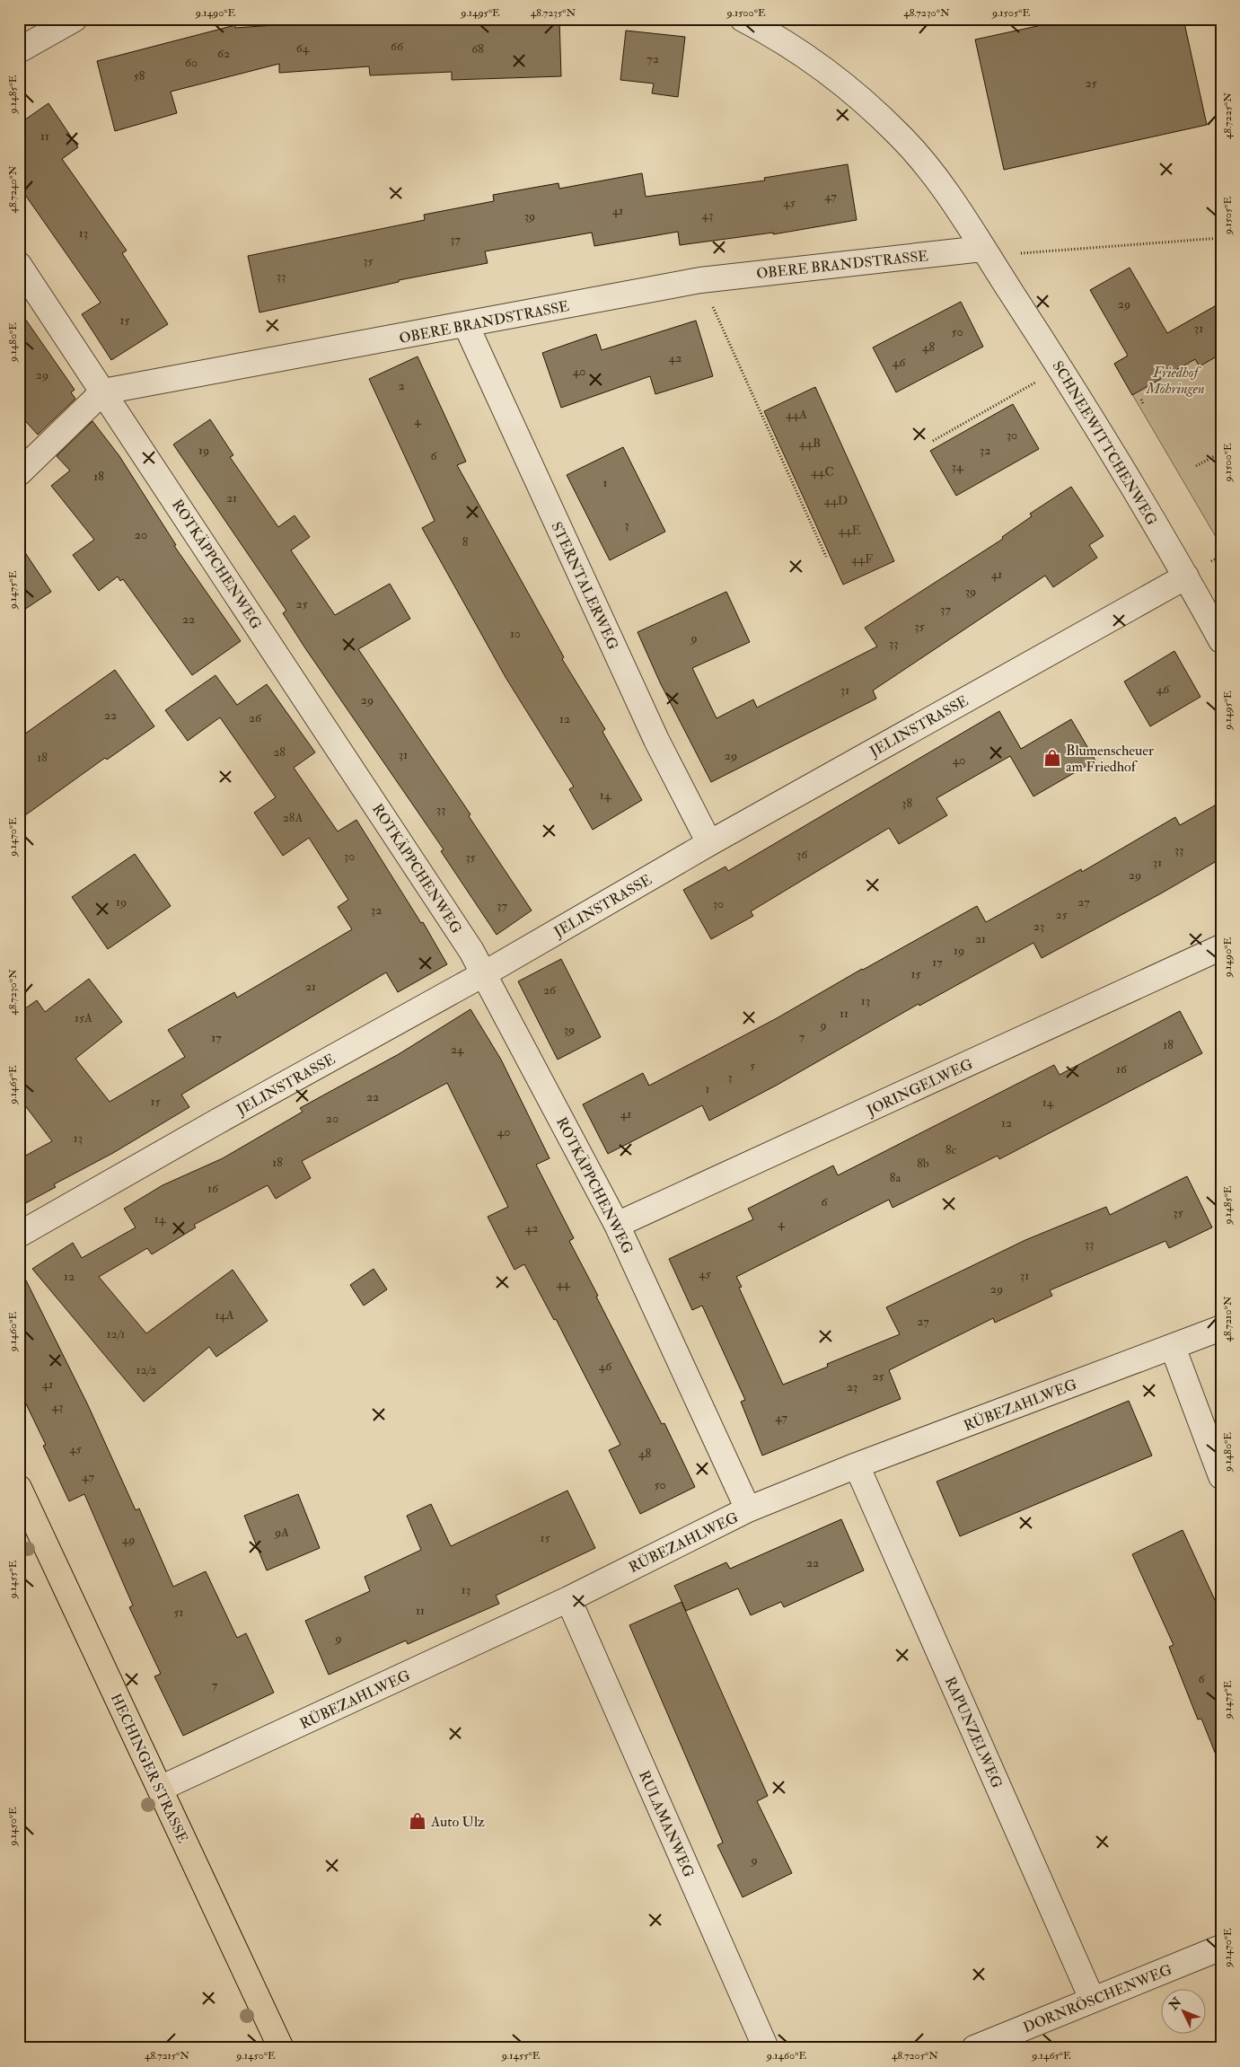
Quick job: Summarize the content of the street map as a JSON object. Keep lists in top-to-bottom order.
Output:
{
  "streets": {
    "main road": ["HECHINGER STRASSE"],
    "street": [
      "OBERE BRANDSTRASSE",
      "SCHNEEWITTCHENWEG",
      "ROTKÄPPCHENWEG",
      "STERNTALERWEG",
      "JELINSTRASSE",
      "JORINGELWEG",
      "RÜBEZAHLWEG",
      "RAPUNZELWEG",
      "RULAMANWEG",
      "DORNRÖSCHENWEG"
    ]
  },
  "crossings": [
    ["OBERE BRANDSTRASSE", "SCHNEEWITTCHENWEG"],
    ["OBERE BRANDSTRASSE", "ROTKÄPPCHENWEG"],
    ["OBERE BRANDSTRASSE", "STERNTALERWEG"],
    ["SCHNEEWITTCHENWEG", "JELINSTRASSE"],
    ["ROTKÄPPCHENWEG", "JELINSTRASSE"],
    ["ROTKÄPPCHENWEG", "JORINGELWEG"],
    ["ROTKÄPPCHENWEG", "RÜBEZAHLWEG"],
    ["STERNTALERWEG", "JELINSTRASSE"],
    ["RÜBEZAHLWEG", "RAPUNZELWEG"],
    ["RÜBEZAHLWEG", "HECHINGER STRASSE"],
    ["RÜBEZAHLWEG", "RULAMANWEG"],
    ["RAPUNZELWEG", "DORNRÖSCHENWEG"]
  ],
  "parks": ["Friedhof Möhringen"],
  "places": {
    "shop": ["Blumenscheuer am Friedhof", "Auto Ulz"]
  },
  "house_numbers": [
    "66",
    "64",
    "68",
    "62",
    "72",
    "60",
    "58",
    "25",
    "11",
    "47",
    "45",
    "41",
    "43",
    "39",
    "13",
    "37",
    "35",
    "33",
    "29",
    "15",
    "31",
    "50",
    "48",
    "42",
    "46",
    "40",
    "29",
    "2",
    "44A",
    "4",
    "30",
    "44B",
    "19",
    "32",
    "6",
    "34",
    "44C",
    "18",
    "1",
    "21",
    "44D",
    "3",
    "44E",
    "20",
    "8",
    "44F",
    "41",
    "39",
    "25",
    "37",
    "22",
    "35",
    "10",
    "9",
    "33",
    "46",
    "31",
    "29",
    "22",
    "26",
    "12",
    "28",
    "31",
    "29",
    "18",
    "40",
    "14",
    "38",
    "33",
    "28A",
    "33",
    "36",
    "30",
    "35",
    "31",
    "29",
    "19",
    "27",
    "30",
    "37",
    "32",
    "25",
    "23",
    "21",
    "19",
    "17",
    "15",
    "21",
    "26",
    "13",
    "11",
    "15A",
    "9",
    "39",
    "7",
    "17",
    "18",
    "24",
    "5",
    "16",
    "3",
    "1",
    "22",
    "15",
    "14",
    "41",
    "20",
    "12",
    "40",
    "13",
    "8c",
    "18",
    "8b",
    "8a",
    "16",
    "6",
    "35",
    "14",
    "4",
    "42",
    "33",
    "45",
    "31",
    "12",
    "44",
    "29",
    "14A",
    "27",
    "12/1",
    "46",
    "12/2",
    "25",
    "41",
    "23",
    "43",
    "47",
    "45",
    "48",
    "47",
    "50",
    "9A",
    "15",
    "49",
    "22",
    "13",
    "11",
    "51",
    "9",
    "6",
    "7",
    "9"
  ],
  "north": "top left",
  "coordinates": [
    "9.1490°E",
    "9.1495°E",
    "48.7235°N",
    "9.1500°E",
    "48.7230°N",
    "9.1505°E",
    "9.1485°E",
    "48.7225°N",
    "48.7240°N",
    "9.1480°E",
    "9.1475°E",
    "9.1470°E",
    "9.1465°E",
    "48.7210°N",
    "9.1460°E",
    "9.1455°E",
    "9.1450°E",
    "48.7215°N",
    "48.7205°N"
  ]
}
